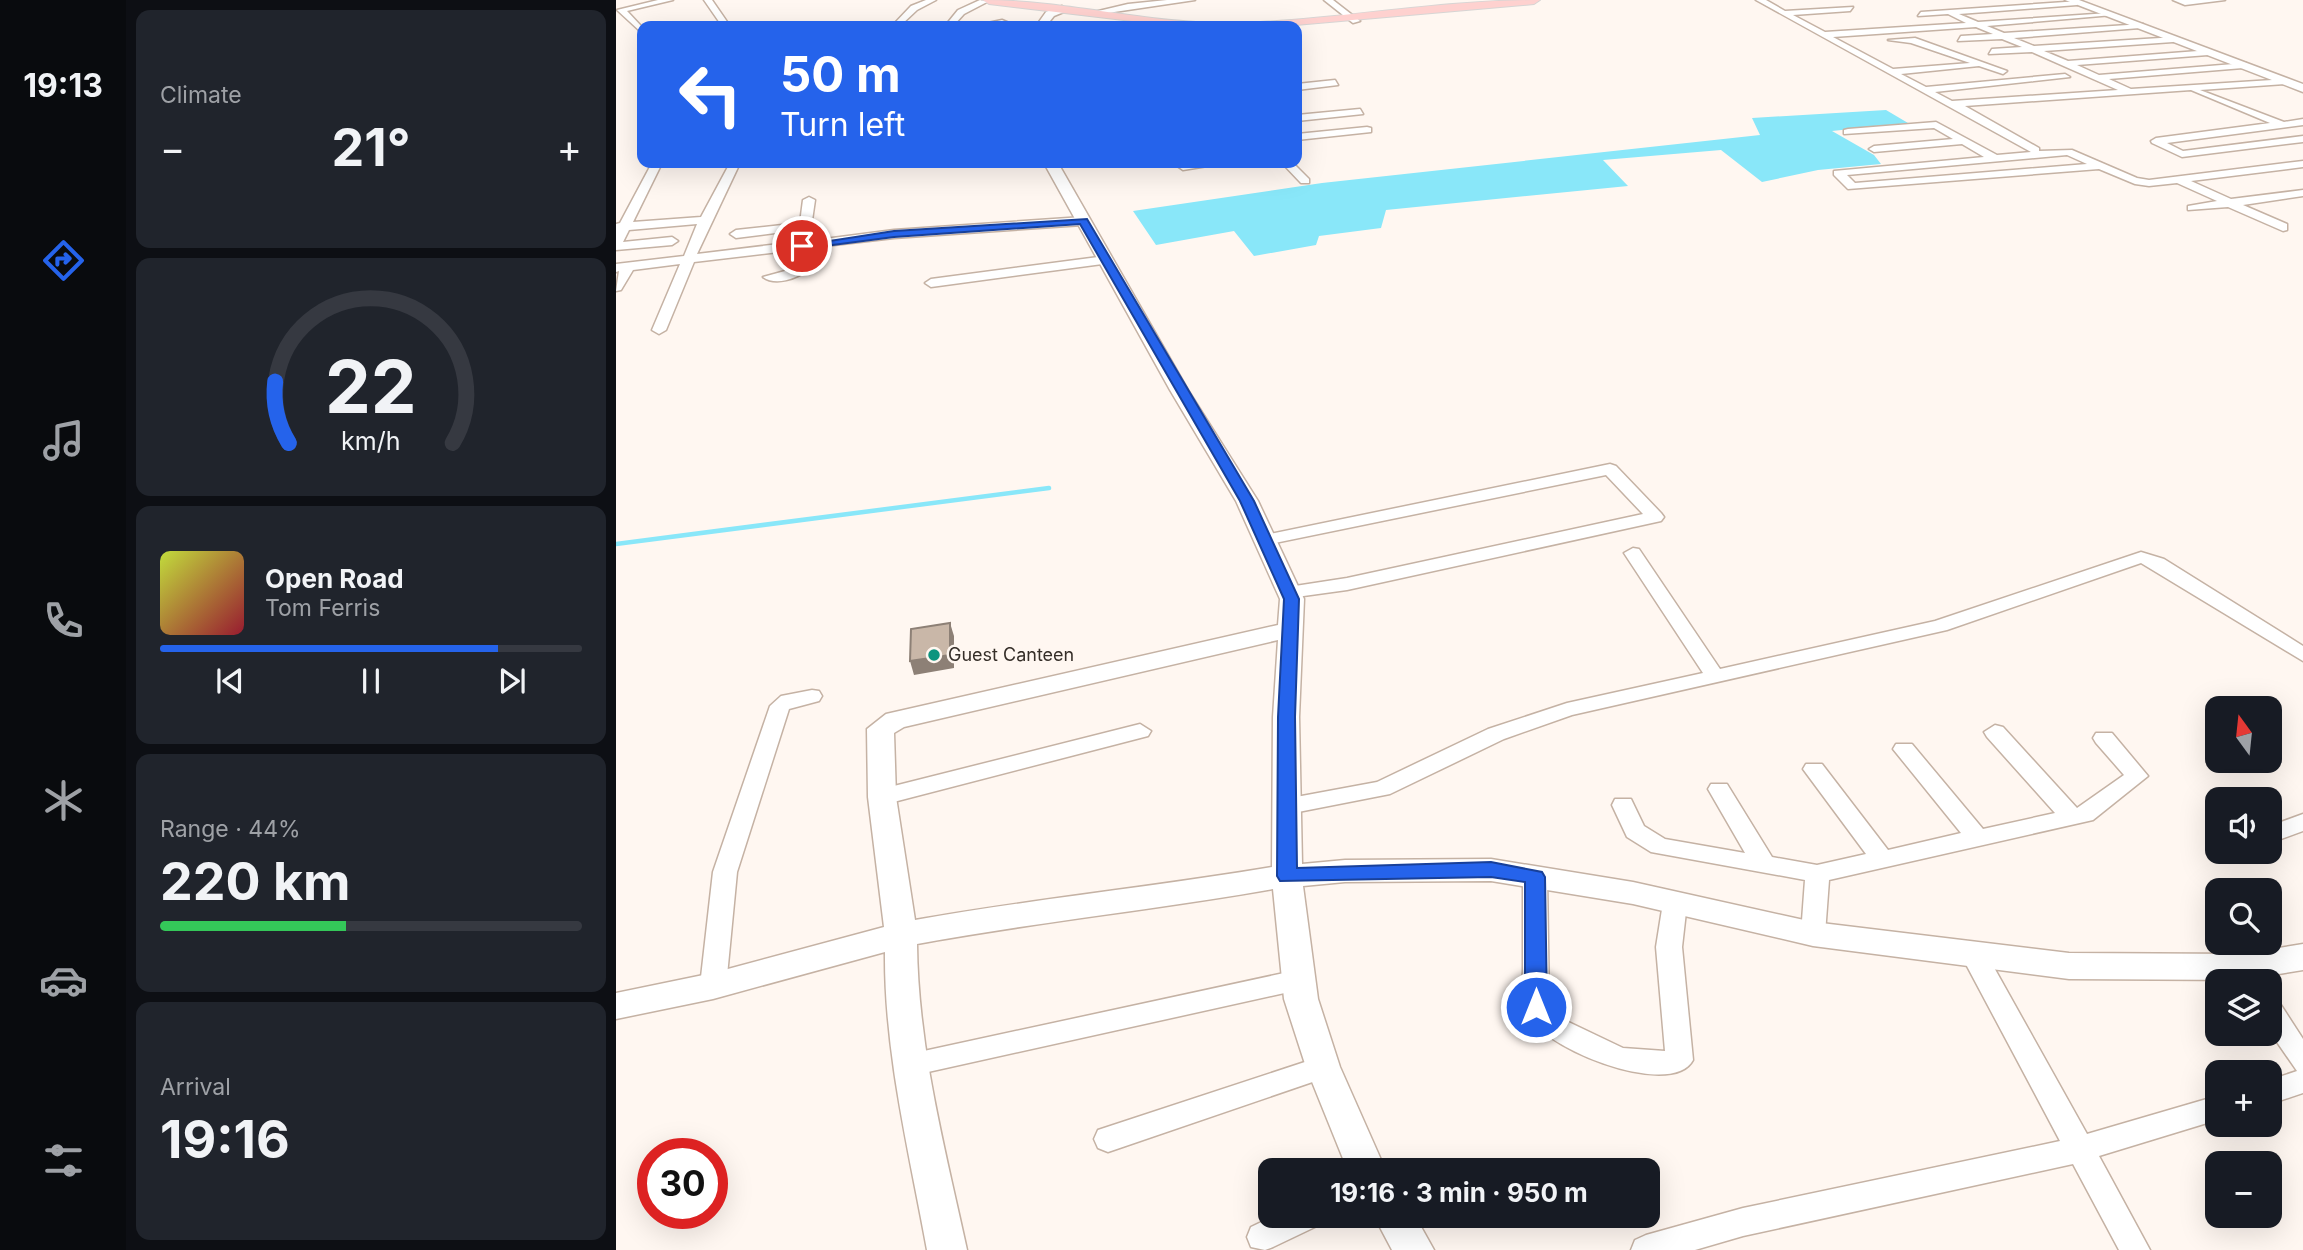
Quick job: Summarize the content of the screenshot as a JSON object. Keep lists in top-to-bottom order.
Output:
{
  "places": ["Guest Canteen"],
  "north": "top",
  "page": {
    "tabs": "19:13",
    "tile": [
      "Climate",
      ["Range · 44%", "220 km"],
      ["Arrival", "19:16"]
    ],
    "turn": ["50 m", "Turn left"],
    "heat": ["−", "21°", "+"],
    "song": ["Open Road", "Tom Ferris"],
    "map_buttons": ["+", "−"],
    "limit": "30",
    "trip": "19:16 · 3 min · 950 m",
    "gauge": ["22", "km/h"]
  }
}
